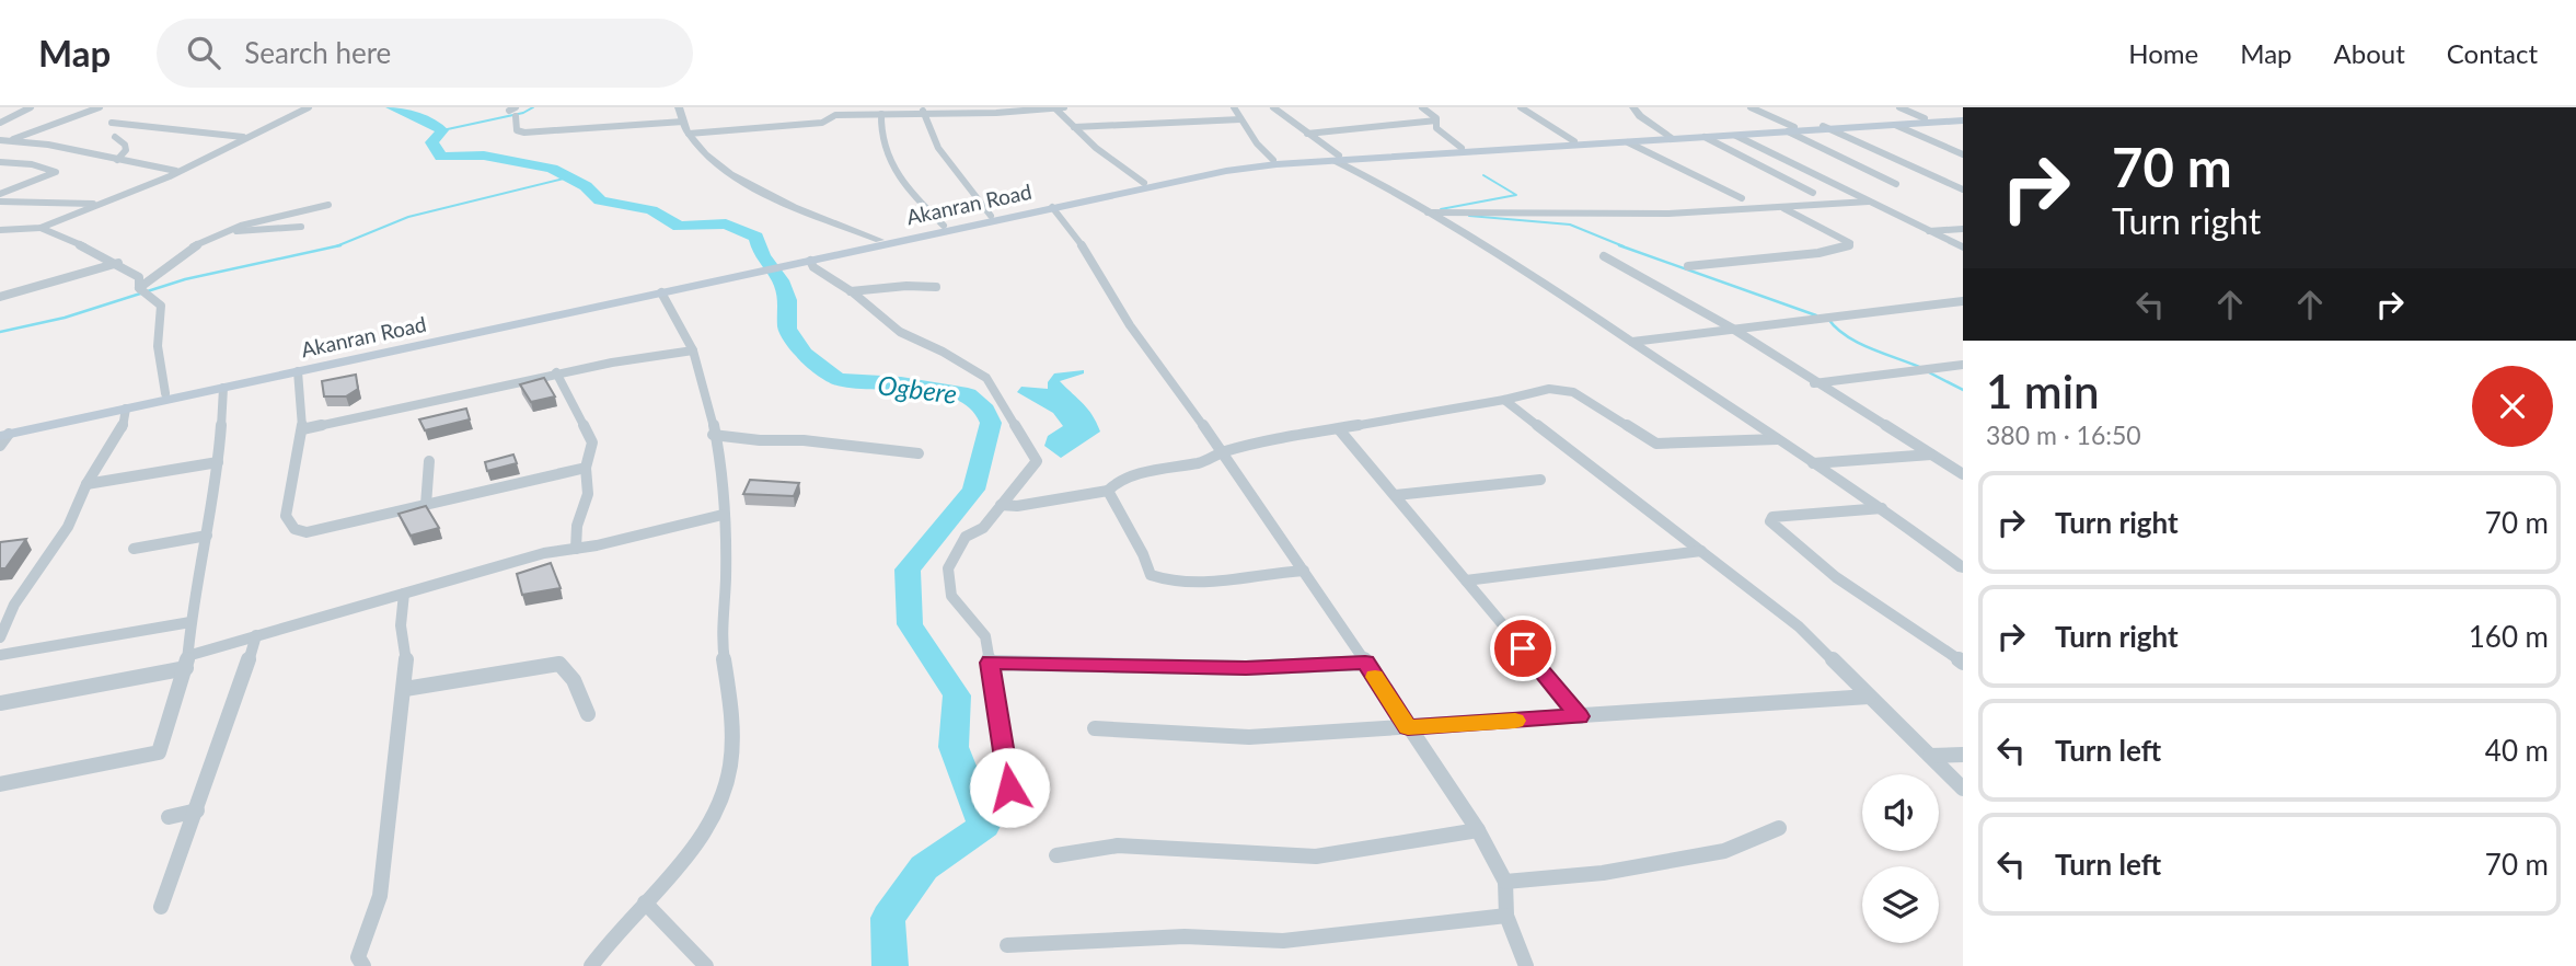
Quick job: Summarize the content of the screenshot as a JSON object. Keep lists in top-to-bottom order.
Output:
{
  "streets": {
    "main road": ["Akanran Road"]
  },
  "water": ["Ogbere"],
  "page": {
    "header": "Map",
    "search": "Search here",
    "nav": [
      "Home",
      "Map",
      "About",
      "Contact"
    ],
    "turn": ["70 m", "Turn right"],
    "heading": ["1 min", "380 m · 16:50"],
    "list": [
      {
        "name": "Turn right",
        "value": "70 m"
      },
      {
        "name": "Turn right",
        "value": "160 m"
      },
      {
        "name": "Turn left",
        "value": "40 m"
      },
      {
        "name": "Turn left",
        "value": "70 m"
      }
    ]
  }
}
